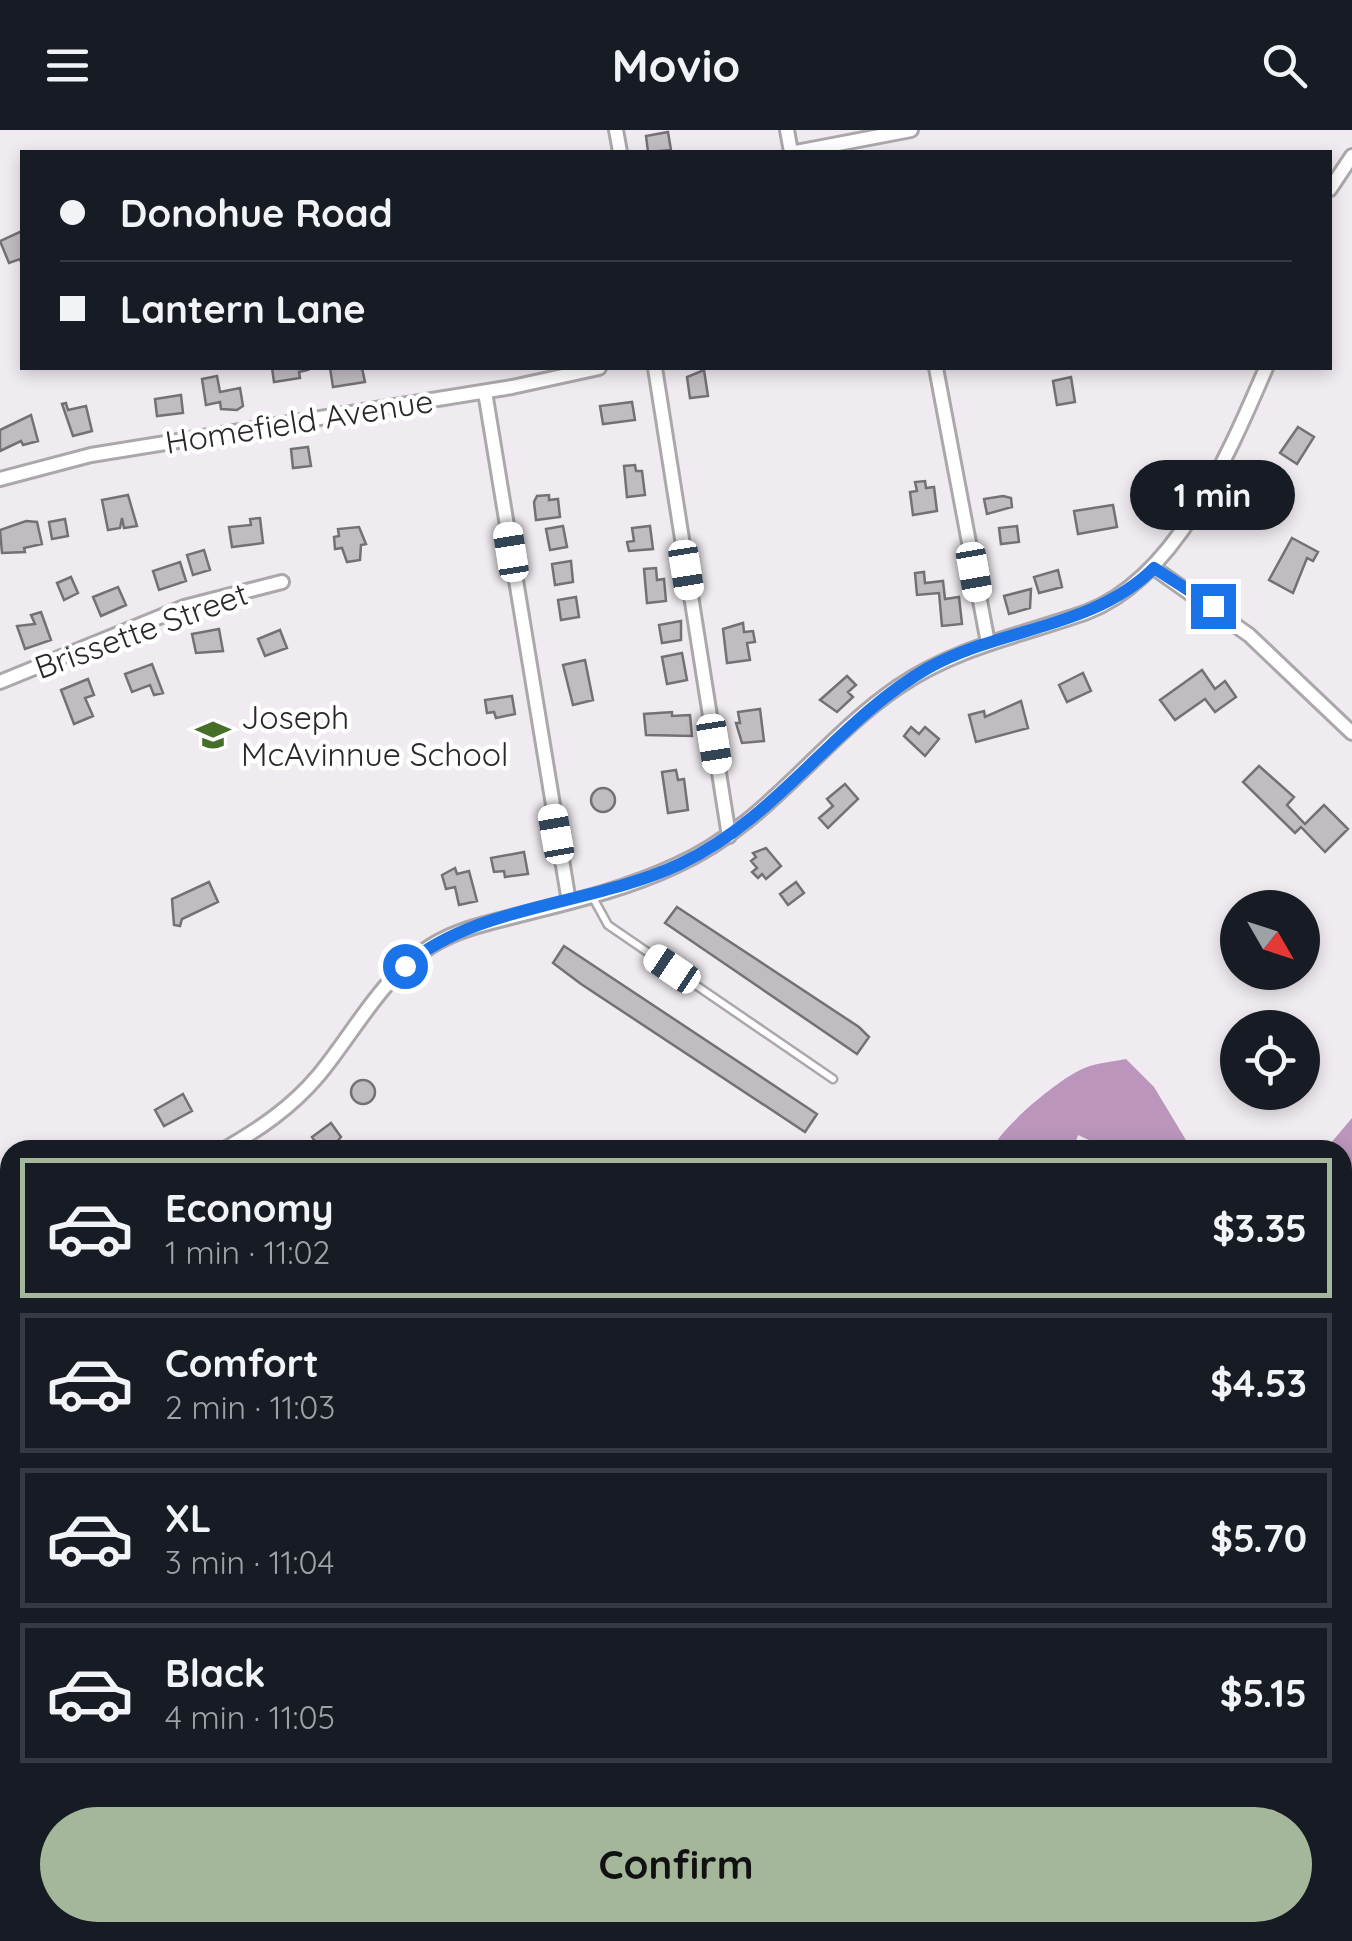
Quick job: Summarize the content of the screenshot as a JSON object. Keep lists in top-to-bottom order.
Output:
{
  "streets": {
    "street": ["Homefield Avenue", "Brissette Street"]
  },
  "places": {
    "school or university": ["Joseph McAvinnue School"]
  },
  "north": "bottom right",
  "page": {
    "header": "Movio",
    "banner": ["Donohue Road", "Lantern Lane"],
    "bubble": "1 min",
    "list": [
      {
        "name": "Economy",
        "note": "1 min · 11:02",
        "value": "$3.35"
      },
      {
        "name": "Comfort",
        "note": "2 min · 11:03",
        "value": "$4.53"
      },
      {
        "name": "XL",
        "note": "3 min · 11:04",
        "value": "$5.70"
      },
      {
        "name": "Black",
        "note": "4 min · 11:05",
        "value": "$5.15"
      }
    ],
    "buttons": "Confirm"
  }
}
